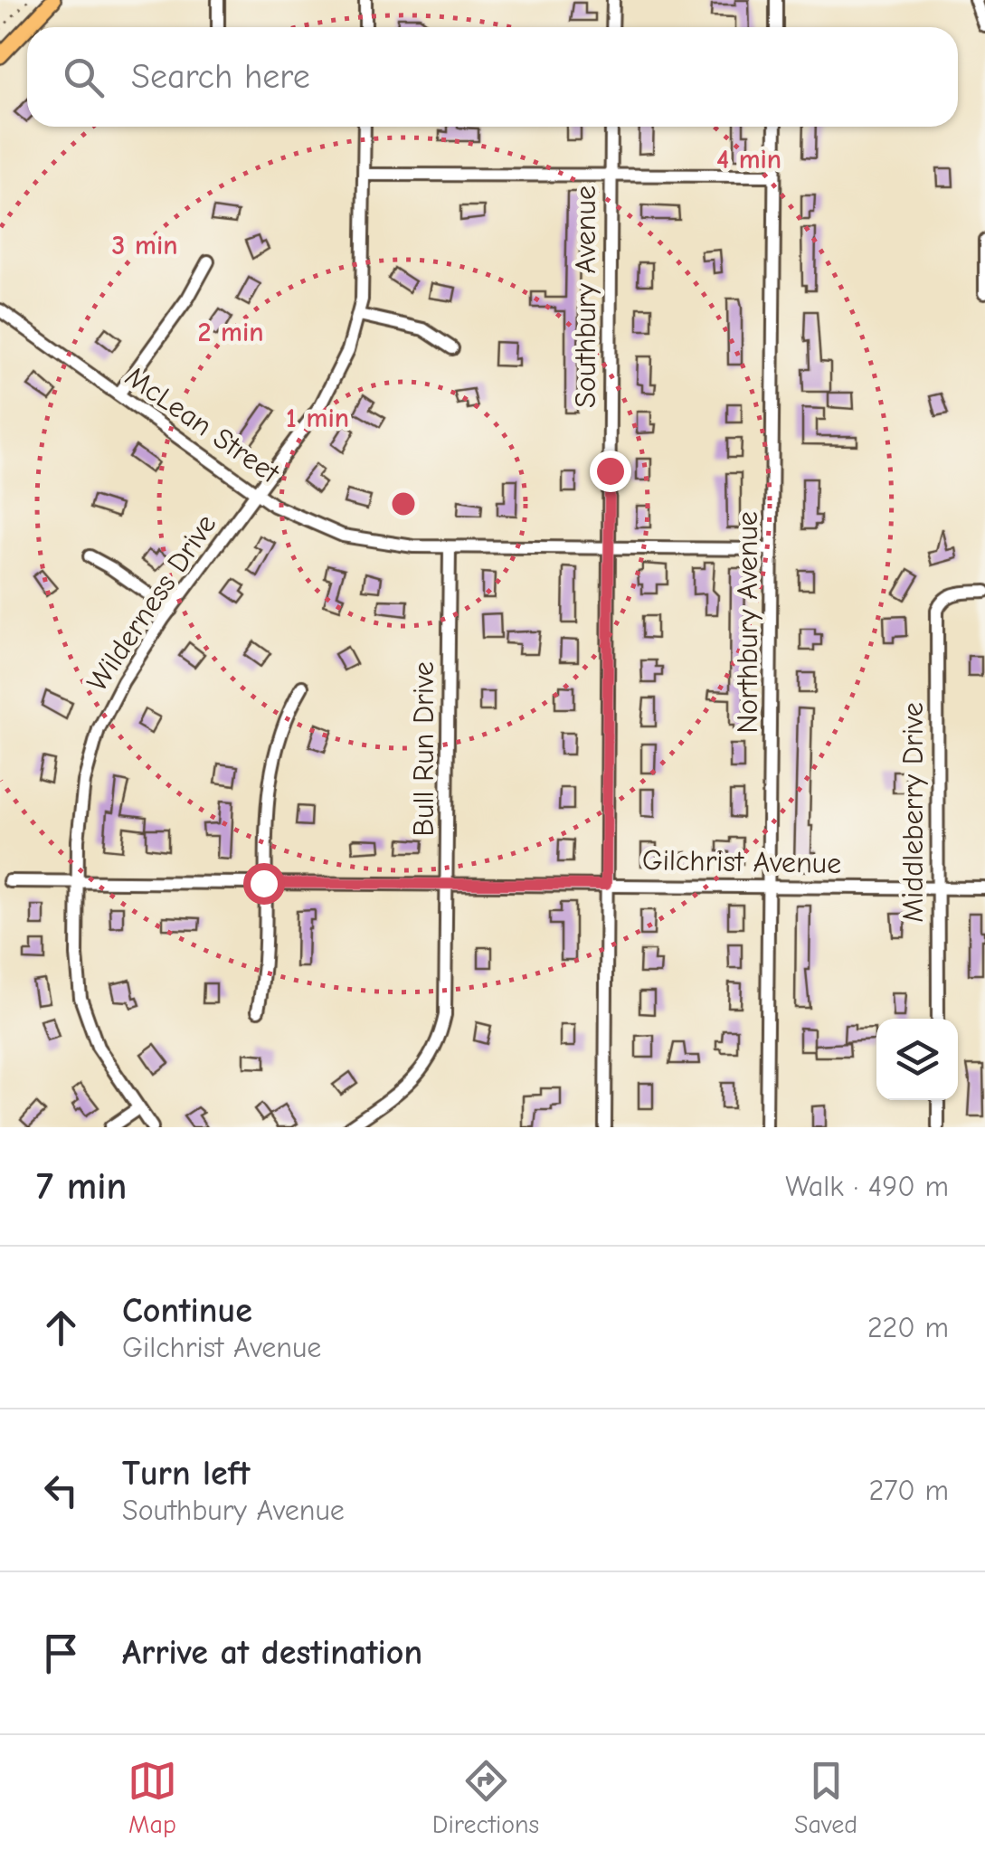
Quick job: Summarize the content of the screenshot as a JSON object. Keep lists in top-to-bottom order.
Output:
{
  "streets": {
    "street": [
      "Southbury Avenue",
      "McLean Street",
      "Wilderness Drive",
      "Northbury Avenue",
      "Bull Run Drive",
      "Middleberry Drive",
      "Gilchrist Avenue"
    ]
  },
  "crossings": [
    ["Southbury Avenue", "McLean Street"],
    ["Southbury Avenue", "Gilchrist Avenue"],
    ["McLean Street", "Wilderness Drive"],
    ["McLean Street", "Northbury Avenue"],
    ["McLean Street", "Bull Run Drive"],
    ["Wilderness Drive", "Gilchrist Avenue"],
    ["Northbury Avenue", "Gilchrist Avenue"],
    ["Bull Run Drive", "Gilchrist Avenue"],
    ["Middleberry Drive", "Gilchrist Avenue"]
  ],
  "page": {
    "search": "Search here",
    "heading": ["7 min", "Walk · 490 m"],
    "list": [
      ["Continue", "Gilchrist Avenue", "220 m"],
      ["Turn left", "Southbury Avenue", "270 m"],
      "Arrive at destination"
    ],
    "nav": ["Map", "Directions", "Saved"]
  },
  "rings": [
    "4 min",
    "3 min",
    "2 min",
    "1 min"
  ]
}
